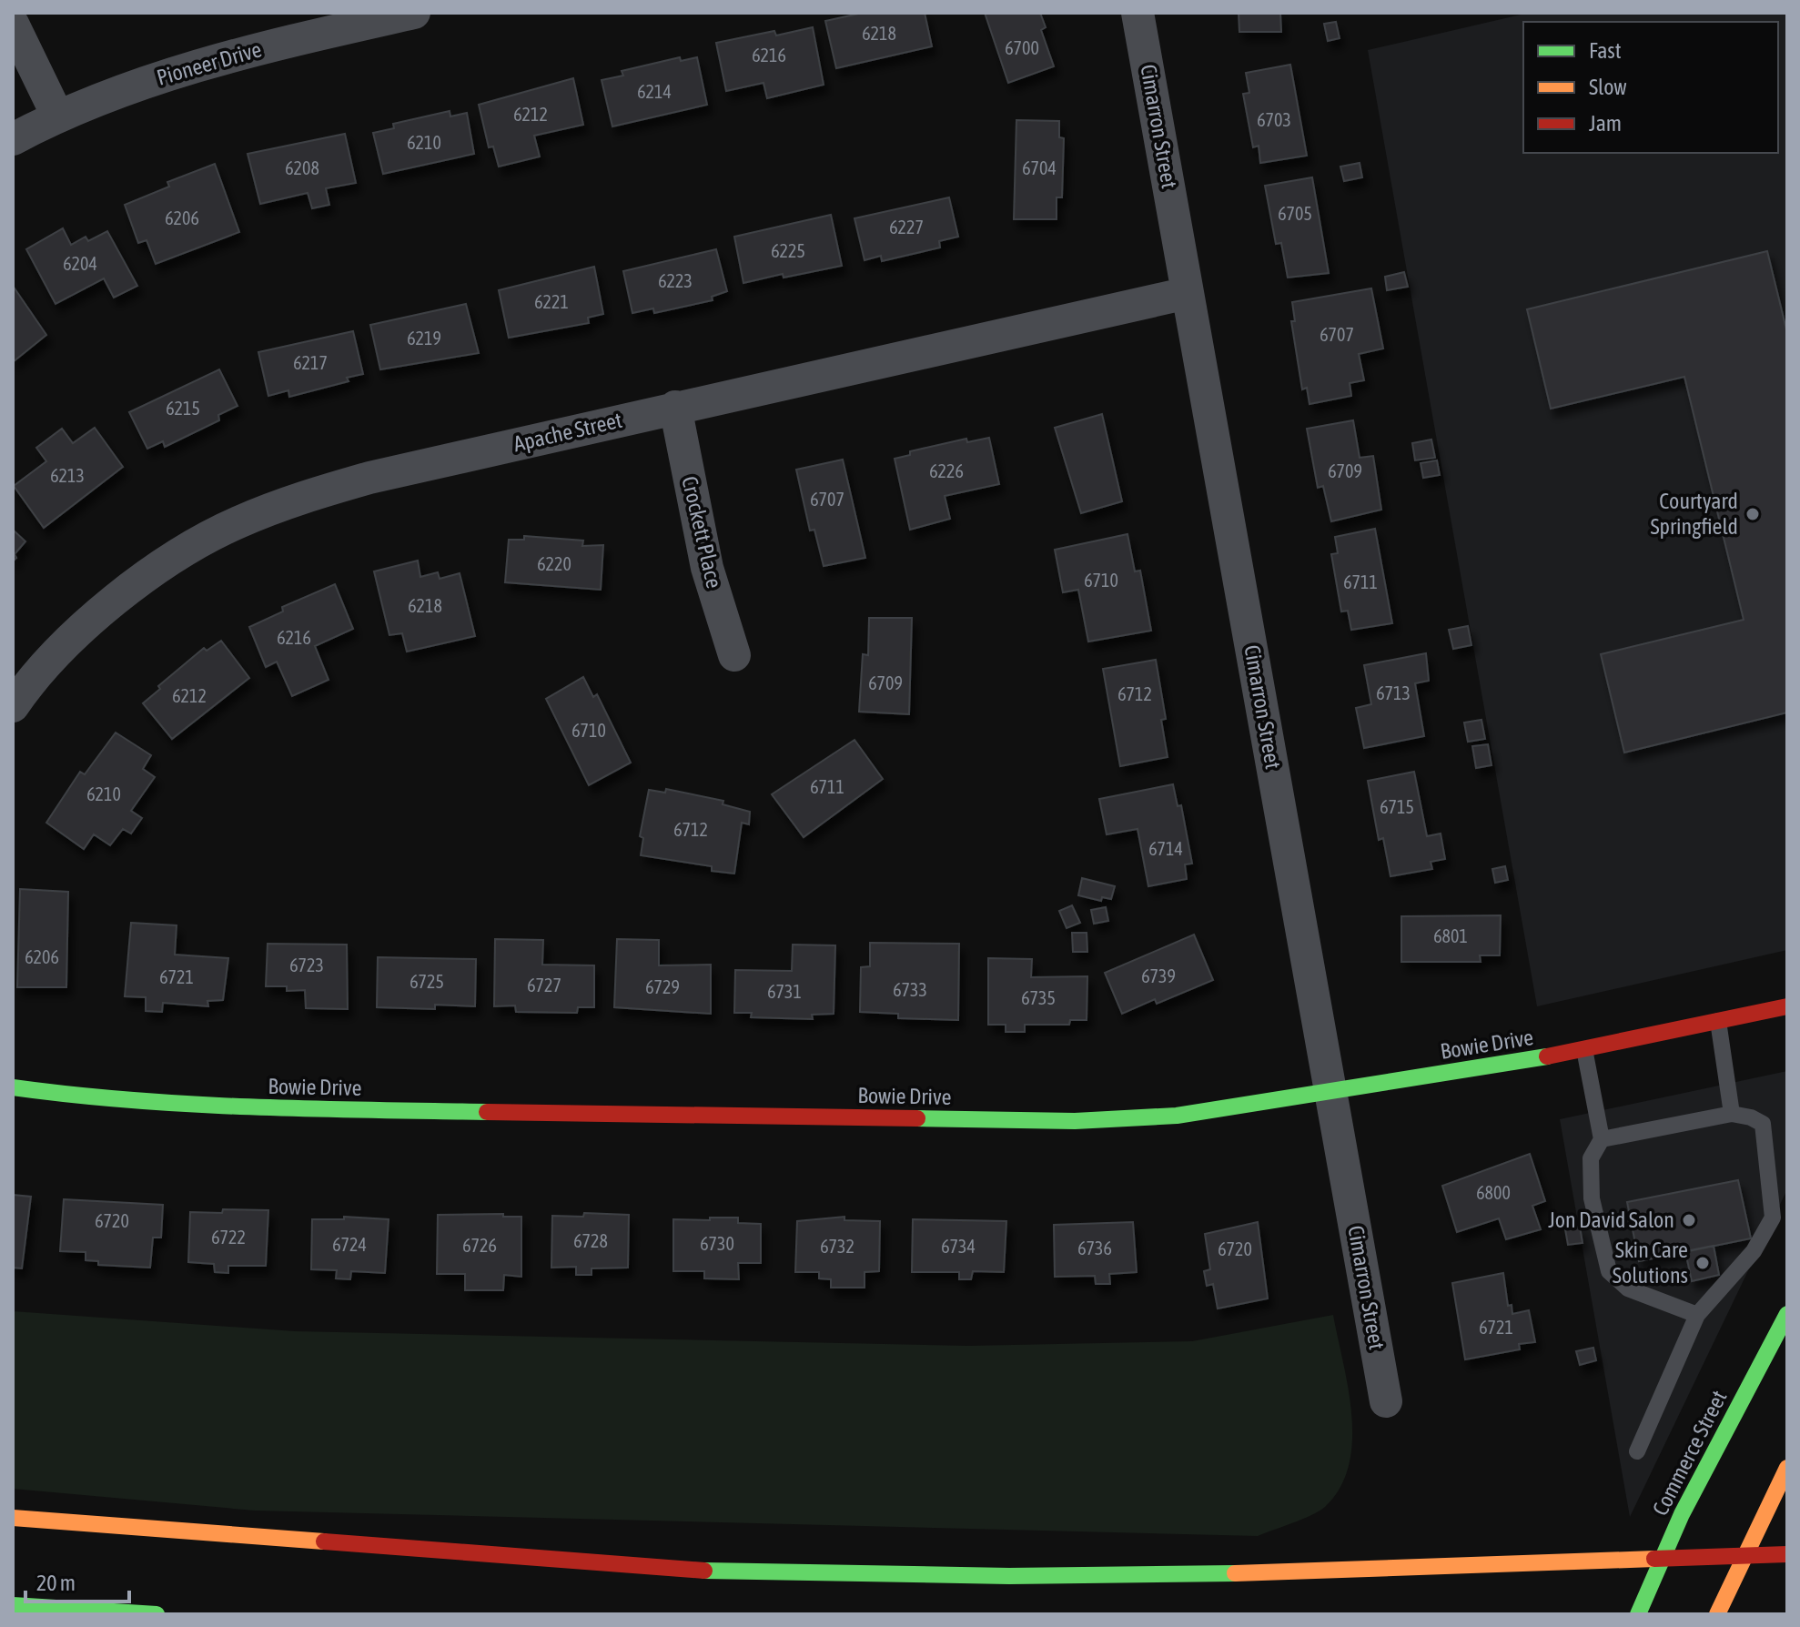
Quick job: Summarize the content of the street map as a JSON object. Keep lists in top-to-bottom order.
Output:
{
  "streets": {
    "main road": ["Bowie Drive", "Commerce Street"],
    "street": [
      "Pioneer Drive",
      "Cimarron Street",
      "Apache Street",
      "Crockett Place"
    ]
  },
  "crossings": [
    ["Cimarron Street", "Apache Street"],
    ["Cimarron Street", "Bowie Drive"],
    ["Apache Street", "Crockett Place"]
  ],
  "places": ["Courtyard Springfield", "Jon David Salon", "Skin Care Solutions"],
  "house_numbers": [
    "6218",
    "6700",
    "6216",
    "6214",
    "6212",
    "6703",
    "6210",
    "6208",
    "6704",
    "6705",
    "6206",
    "6227",
    "6225",
    "6204",
    "6223",
    "6221",
    "6707",
    "6219",
    "6217",
    "6215",
    "6226",
    "6709",
    "6213",
    "6707",
    "6220",
    "6710",
    "6711",
    "6218",
    "6216",
    "6709",
    "6713",
    "6712",
    "6212",
    "6710",
    "6711",
    "6210",
    "6715",
    "6712",
    "6714",
    "6801",
    "6206",
    "6723",
    "6739",
    "6721",
    "6725",
    "6727",
    "6729",
    "6733",
    "6731",
    "6735",
    "6800",
    "6720",
    "6722",
    "6728",
    "6730",
    "6724",
    "6726",
    "6732",
    "6734",
    "6736",
    "6720",
    "6721"
  ],
  "legend": ["Fast", "Slow", "Jam"],
  "scale_bar": "20 m"
}
